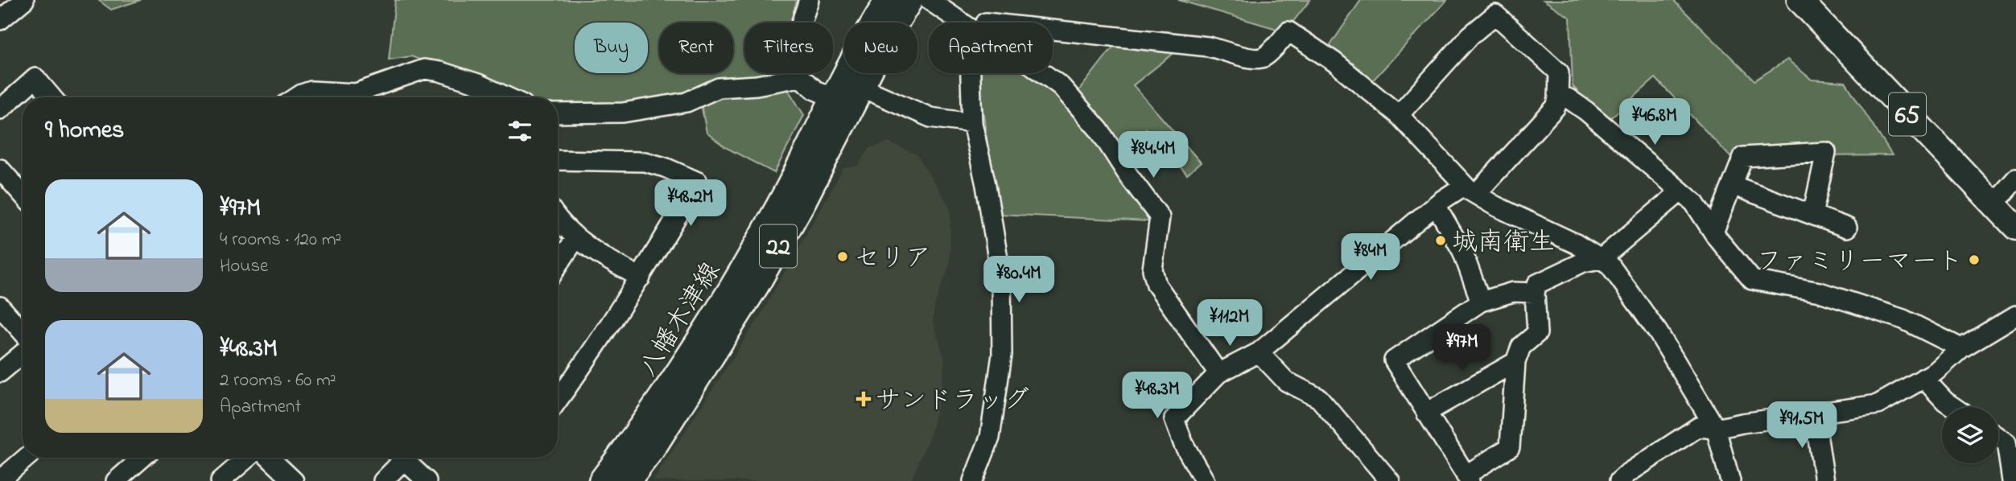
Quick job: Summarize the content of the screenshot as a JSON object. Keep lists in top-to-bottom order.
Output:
{
  "streets": {
    "main road": ["65", "22", "八幡木津線"]
  },
  "places": {
    "other": ["城南衛生", "セリア", "ファミリーマート"],
    "health": ["サンドラッグ"]
  },
  "page": {
    "chip": [
      "Buy",
      "Rent",
      "Filters",
      "New",
      "Apartment"
    ],
    "heading": "9 homes",
    "price": [
      "¥46.8M",
      "¥84.4M",
      "¥48.2M",
      "¥84M",
      "¥80.4M",
      "¥112M",
      "¥97M",
      "¥48.3M",
      "¥91.5M"
    ],
    "list": [
      {
        "name": "¥97M",
        "note": "4 rooms · 120 m² · House"
      },
      {
        "name": "¥48.3M",
        "note": "2 rooms · 60 m² · Apartment"
      }
    ]
  }
}
